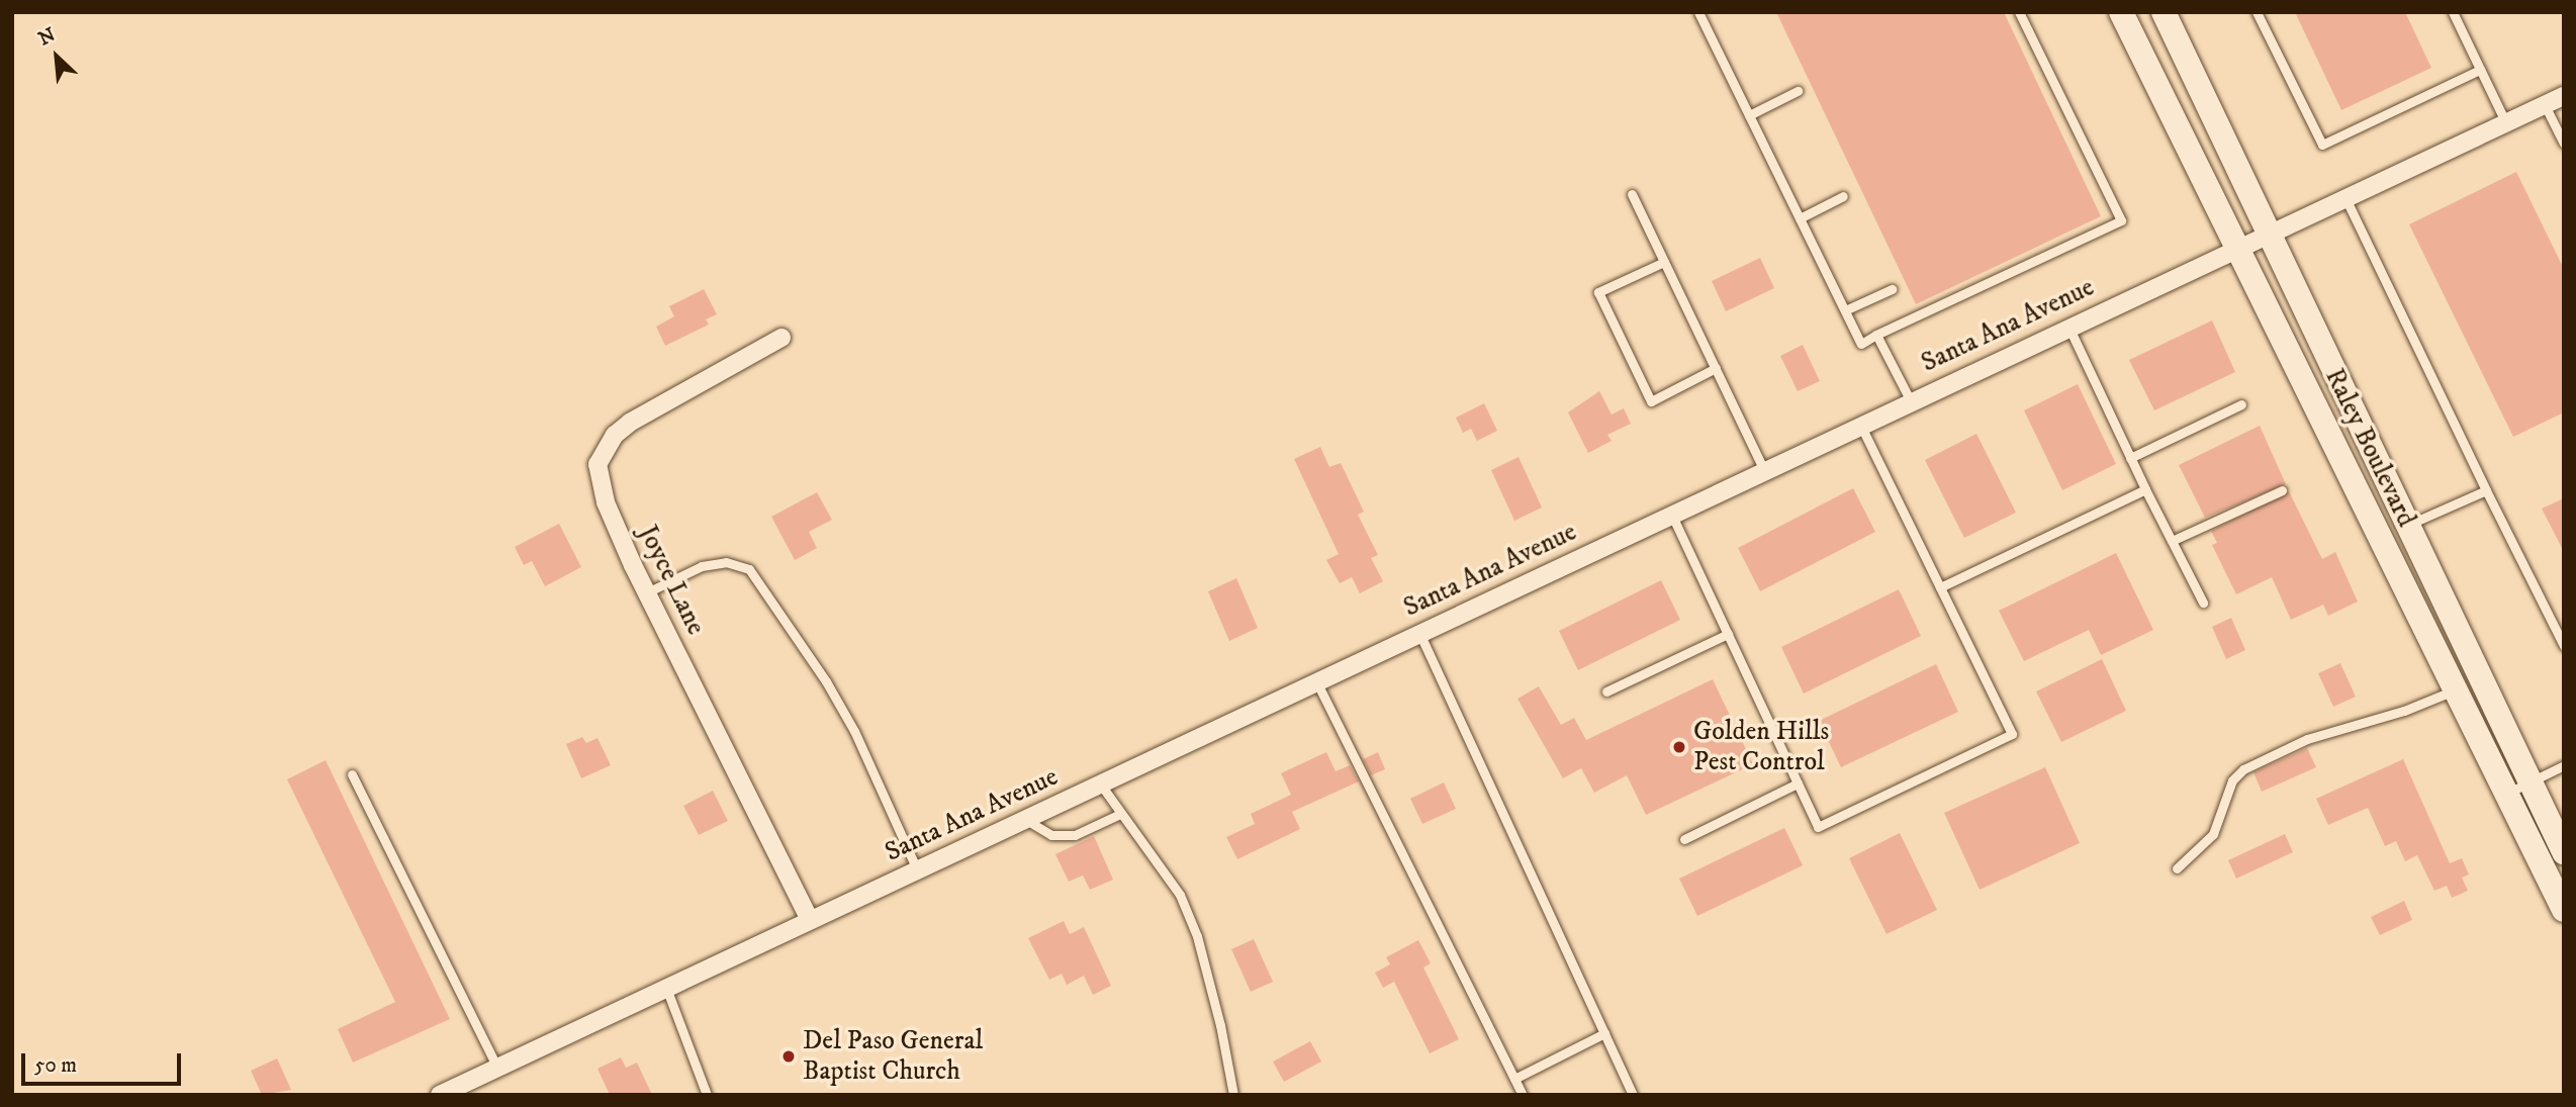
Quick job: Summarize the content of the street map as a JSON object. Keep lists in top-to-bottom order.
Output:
{
  "streets": {
    "street": ["Santa Ana Avenue", "Raley Boulevard", "Joyce Lane"]
  },
  "crossings": [
    ["Santa Ana Avenue", "Raley Boulevard"],
    ["Santa Ana Avenue", "Joyce Lane"]
  ],
  "places": ["Golden Hills Pest Control", "Del Paso General Baptist Church"],
  "scale_bar": "50 m",
  "north": "top left"
}
